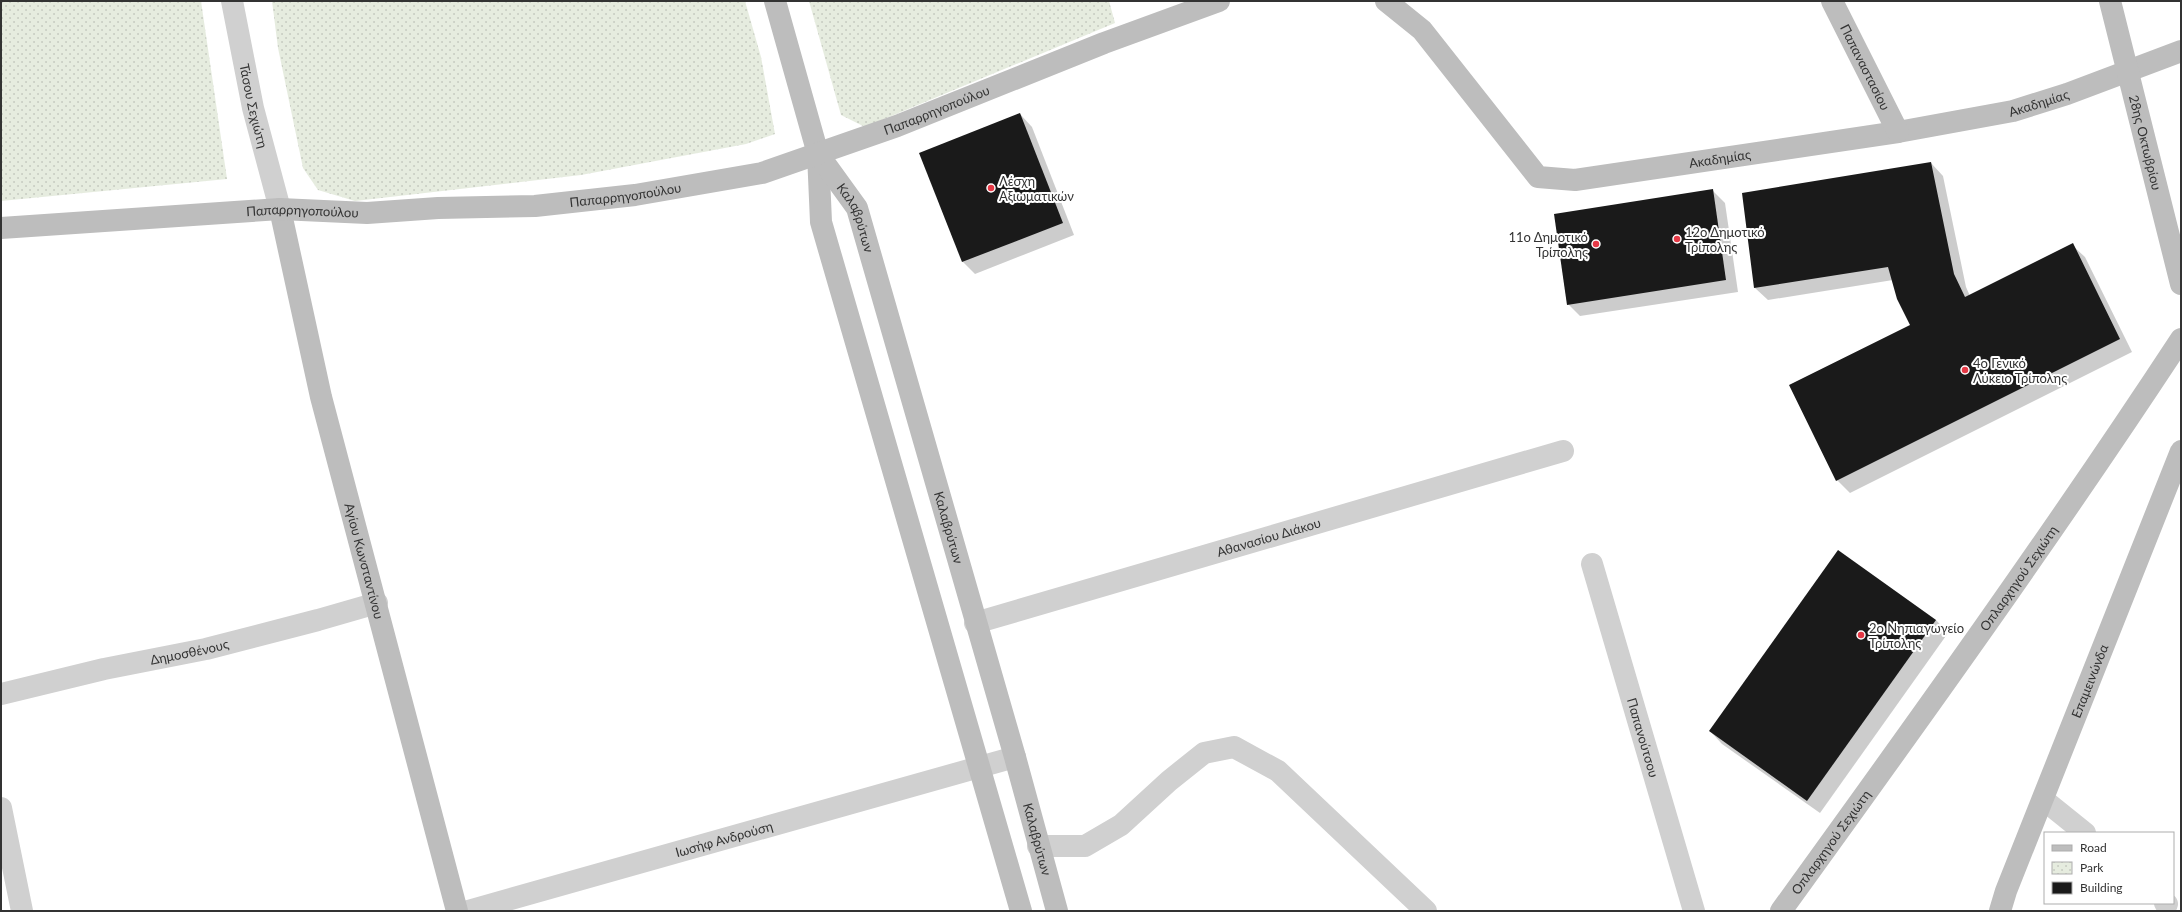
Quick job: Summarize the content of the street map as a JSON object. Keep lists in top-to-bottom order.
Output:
{
  "streets": {
    "main road": [
      "Παπαναστασίου",
      "Ακαδημίας",
      "Παπαρρηγοπούλου",
      "28ης Οκτωβρίου",
      "Καλαβρύτων",
      "Αγίου Κωνσταντίνου",
      "Οπλαρχηγού Σεχιώτη",
      "Επαμεινώνδα"
    ],
    "street": [
      "Τάσου Σεχιώτη",
      "Αθανασίου Διάκου",
      "Δημοσθένους",
      "Παπανούτσου",
      "Ιωσήφ Ανδρούση"
    ]
  },
  "crossings": [
    ["Παπαναστασίου", "Ακαδημίας"],
    ["Ακαδημίας", "28ης Οκτωβρίου"],
    ["Τάσου Σεχιώτη", "Παπαρρηγοπούλου"],
    ["Τάσου Σεχιώτη", "Αγίου Κωνσταντίνου"],
    ["Παπαρρηγοπούλου", "Καλαβρύτων"],
    ["Παπαρρηγοπούλου", "Αγίου Κωνσταντίνου"],
    ["Καλαβρύτων", "Αθανασίου Διάκου"],
    ["Καλαβρύτων", "Ιωσήφ Ανδρούση"],
    ["Αγίου Κωνσταντίνου", "Δημοσθένους"]
  ],
  "places": [
    "Λέσχη Αξιωματικών",
    "12ο Δημοτικό Τρίπολης",
    "11ο Δημοτικό Τρίπολης",
    "4ο Γενικό Λύκειο Τρίπολης",
    "2ο Νηπιαγωγείο Τρίπολης"
  ],
  "legend": ["Road", "Park", "Building"]
}
